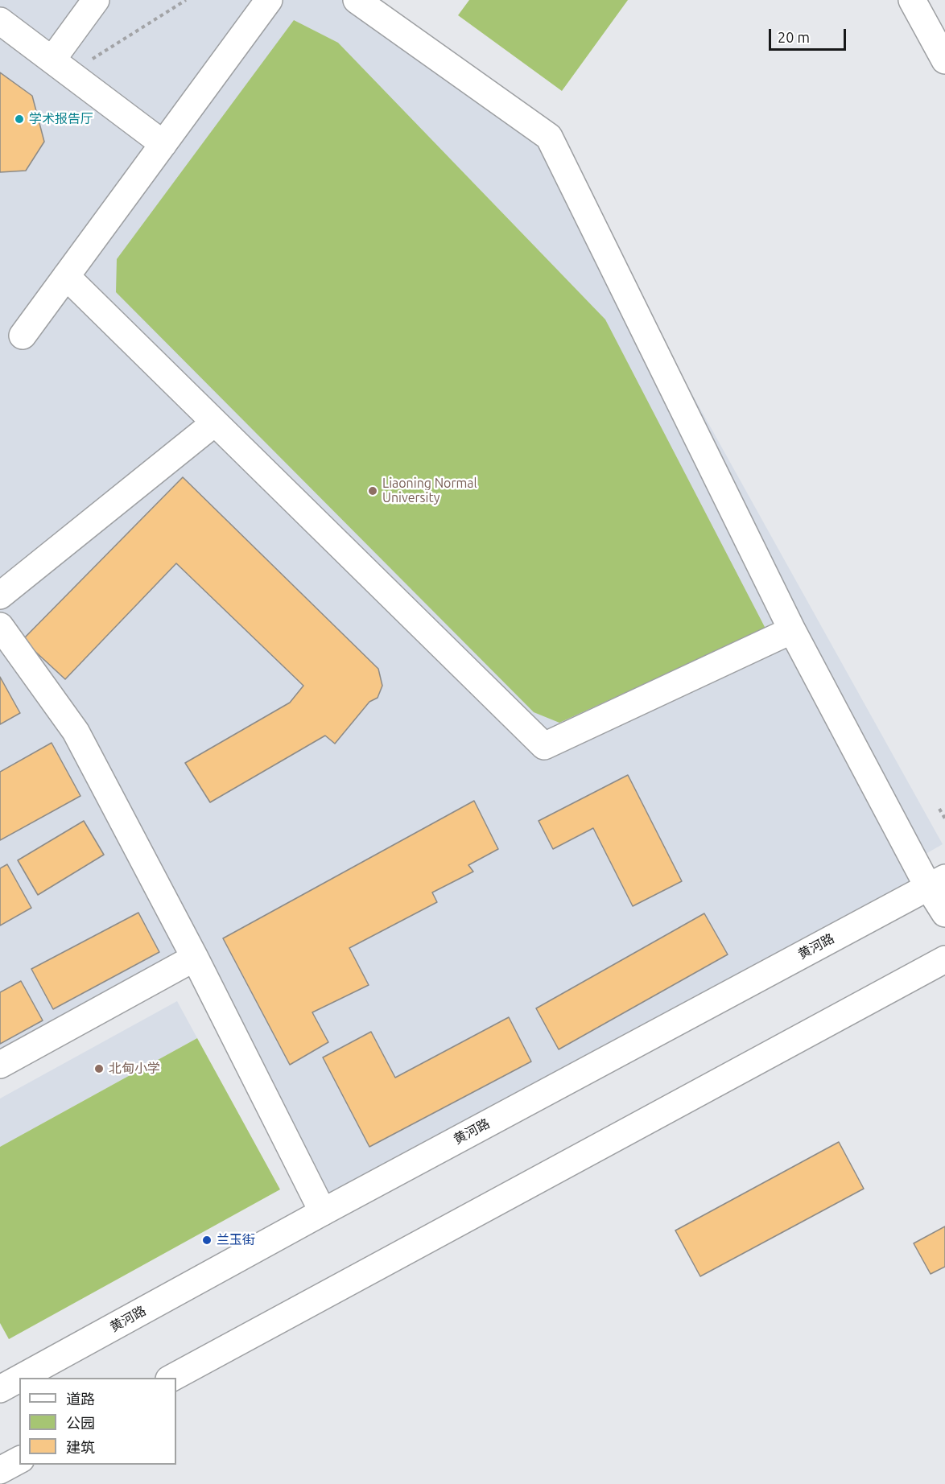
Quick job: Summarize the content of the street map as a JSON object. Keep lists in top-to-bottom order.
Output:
{
  "streets": {
    "street": ["黄河路"]
  },
  "places": [
    "学术报告厅",
    "Liaoning Normal University",
    "北甸小学",
    "兰玉街"
  ],
  "legend": ["道路", "公园", "建筑"],
  "scale_bar": "20 m"
}
